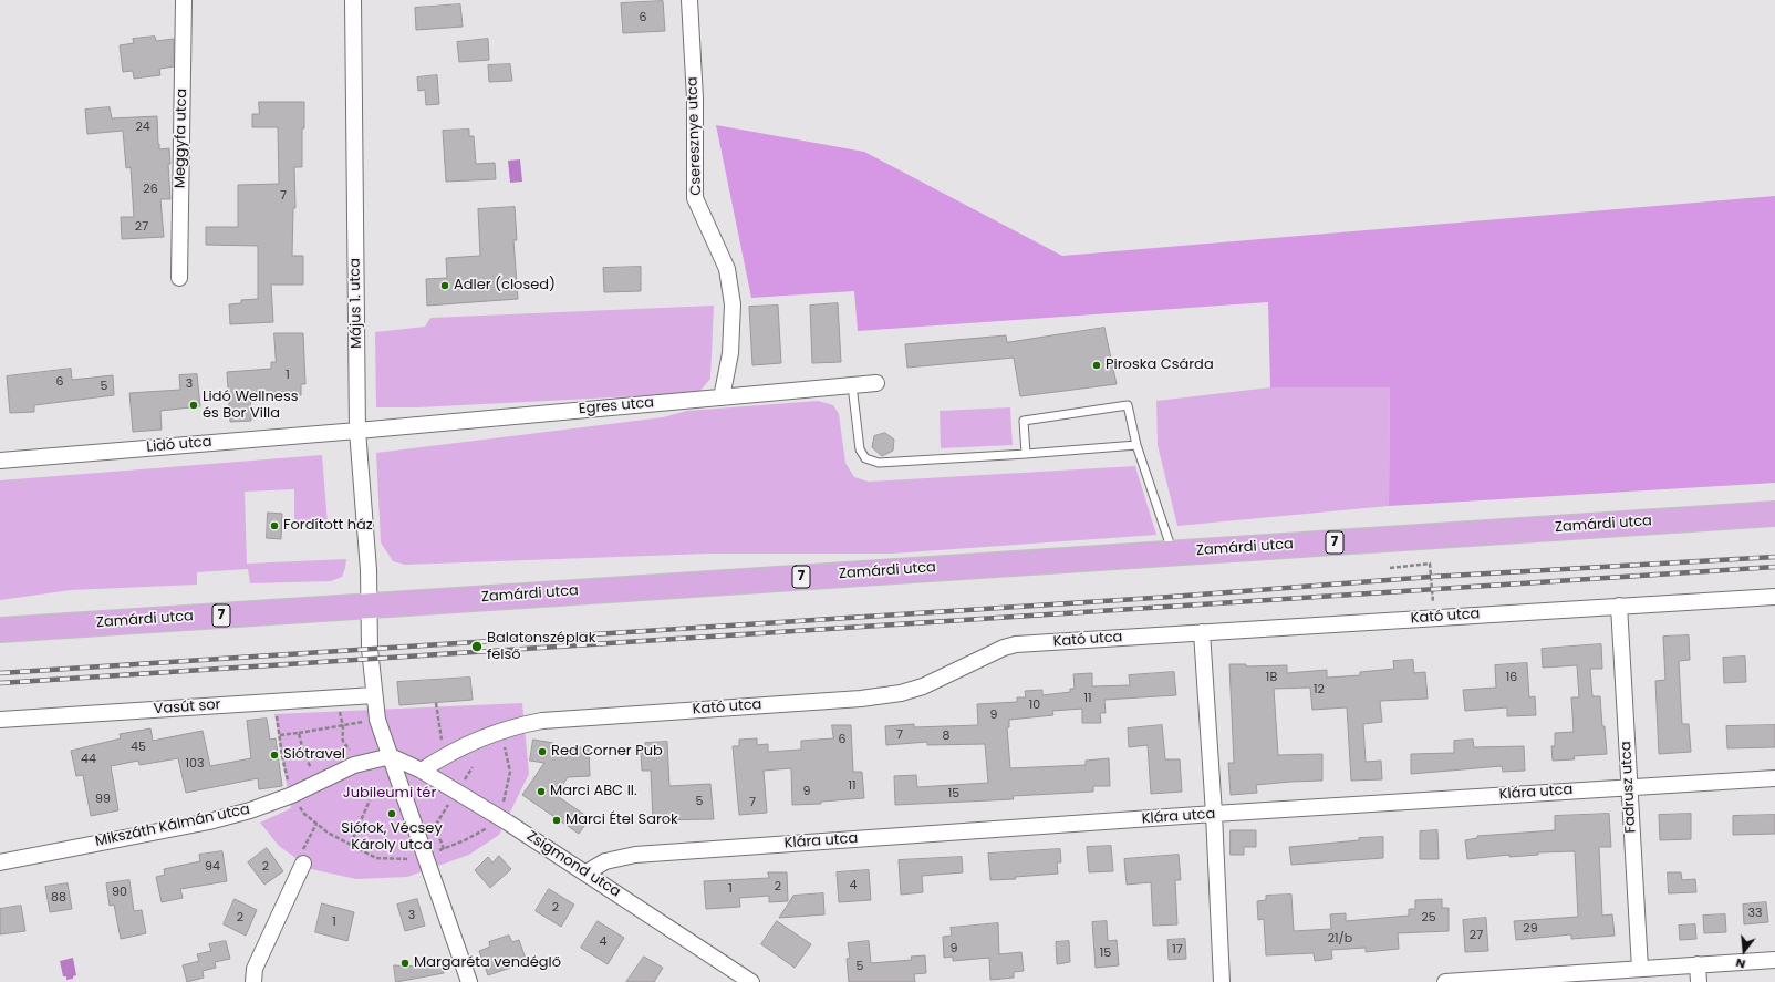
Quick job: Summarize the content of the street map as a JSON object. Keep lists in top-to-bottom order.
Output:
{
  "streets": {
    "main road": ["Zamárdi utca", "7"],
    "street": [
      "Cseresznye utca",
      "Meggyfa utca",
      "Május 1. utca",
      "Egres utca",
      "Lidó utca",
      "Kató utca",
      "Vasút sor",
      "Fadrusz utca",
      "Klára utca",
      "Mikszáth Kálmán utca",
      "Zsigmond utca"
    ]
  },
  "crossings": [
    ["Cseresznye utca", "Egres utca"],
    ["Május 1. utca", "Egres utca"],
    ["Május 1. utca", "Lidó utca"],
    ["Május 1. utca", "Zamárdi utca"],
    ["Egres utca", "Lidó utca"],
    ["Kató utca", "Fadrusz utca"],
    ["Kató utca", "Zsigmond utca"],
    ["Fadrusz utca", "Klára utca"],
    ["Klára utca", "Zsigmond utca"],
    ["Mikszáth Kálmán utca", "Zsigmond utca"]
  ],
  "parks": ["Jubileumi tér"],
  "places": [
    "Adler (closed)",
    "Piroska Csárda",
    "Lidó Wellness és Bor Villa",
    "Fordított ház",
    "Balatonszéplak felső",
    "Red Corner Pub",
    "Siótravel",
    "Marci ABC II.",
    "Siófok, Vécsey Károly utca",
    "Marci Étel Sarok",
    "Margaréta vendéglő"
  ],
  "house_numbers": [
    "6",
    "24",
    "26",
    "7",
    "27",
    "1",
    "6",
    "3",
    "5",
    "1B",
    "16",
    "12",
    "11",
    "10",
    "9",
    "7",
    "8",
    "6",
    "45",
    "44",
    "103",
    "11",
    "9",
    "15",
    "99",
    "5",
    "7",
    "94",
    "2",
    "4",
    "2",
    "1",
    "90",
    "88",
    "2",
    "33",
    "3",
    "2",
    "25",
    "1",
    "29",
    "27",
    "21/b",
    "4",
    "9",
    "17",
    "15",
    "5"
  ],
  "north": "bottom"
}
